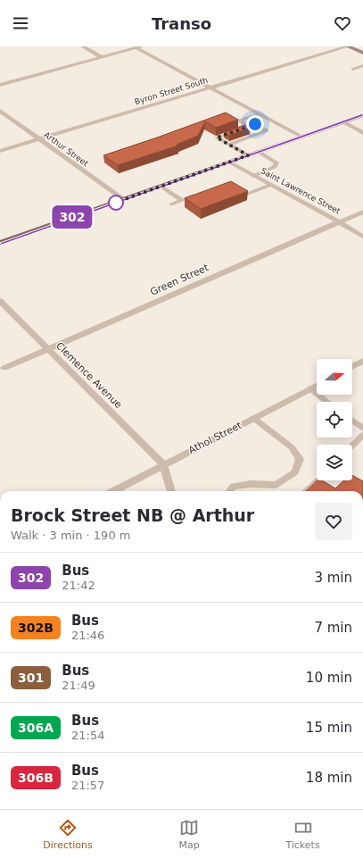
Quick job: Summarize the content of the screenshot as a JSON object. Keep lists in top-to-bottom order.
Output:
{
  "streets": {
    "street": [
      "Byron Street South",
      "Arthur Street",
      "Saint Lawrence Street",
      "Green Street",
      "Clemence Avenue",
      "Athol Street"
    ]
  },
  "crossings": [
    ["Byron Street South", "Arthur Street"],
    ["Saint Lawrence Street", "Green Street"],
    ["Green Street", "Clemence Avenue"],
    ["Clemence Avenue", "Athol Street"]
  ],
  "lines": ["bus line 302"],
  "north": "right",
  "page": {
    "header": "Transo",
    "on_map": "302",
    "heading": ["Brock Street NB @ Arthur", "Walk · 3 min · 190 m"],
    "list": [
      {
        "mark": "302",
        "name": "Bus",
        "note": "21:42",
        "value": "3 min"
      },
      {
        "mark": "302B",
        "name": "Bus",
        "note": "21:46",
        "value": "7 min"
      },
      {
        "mark": "301",
        "name": "Bus",
        "note": "21:49",
        "value": "10 min"
      },
      {
        "mark": "306A",
        "name": "Bus",
        "note": "21:54",
        "value": "15 min"
      },
      {
        "mark": "306B",
        "name": "Bus",
        "note": "21:57",
        "value": "18 min"
      }
    ],
    "tabs": ["Directions", "Map", "Tickets"]
  }
}
